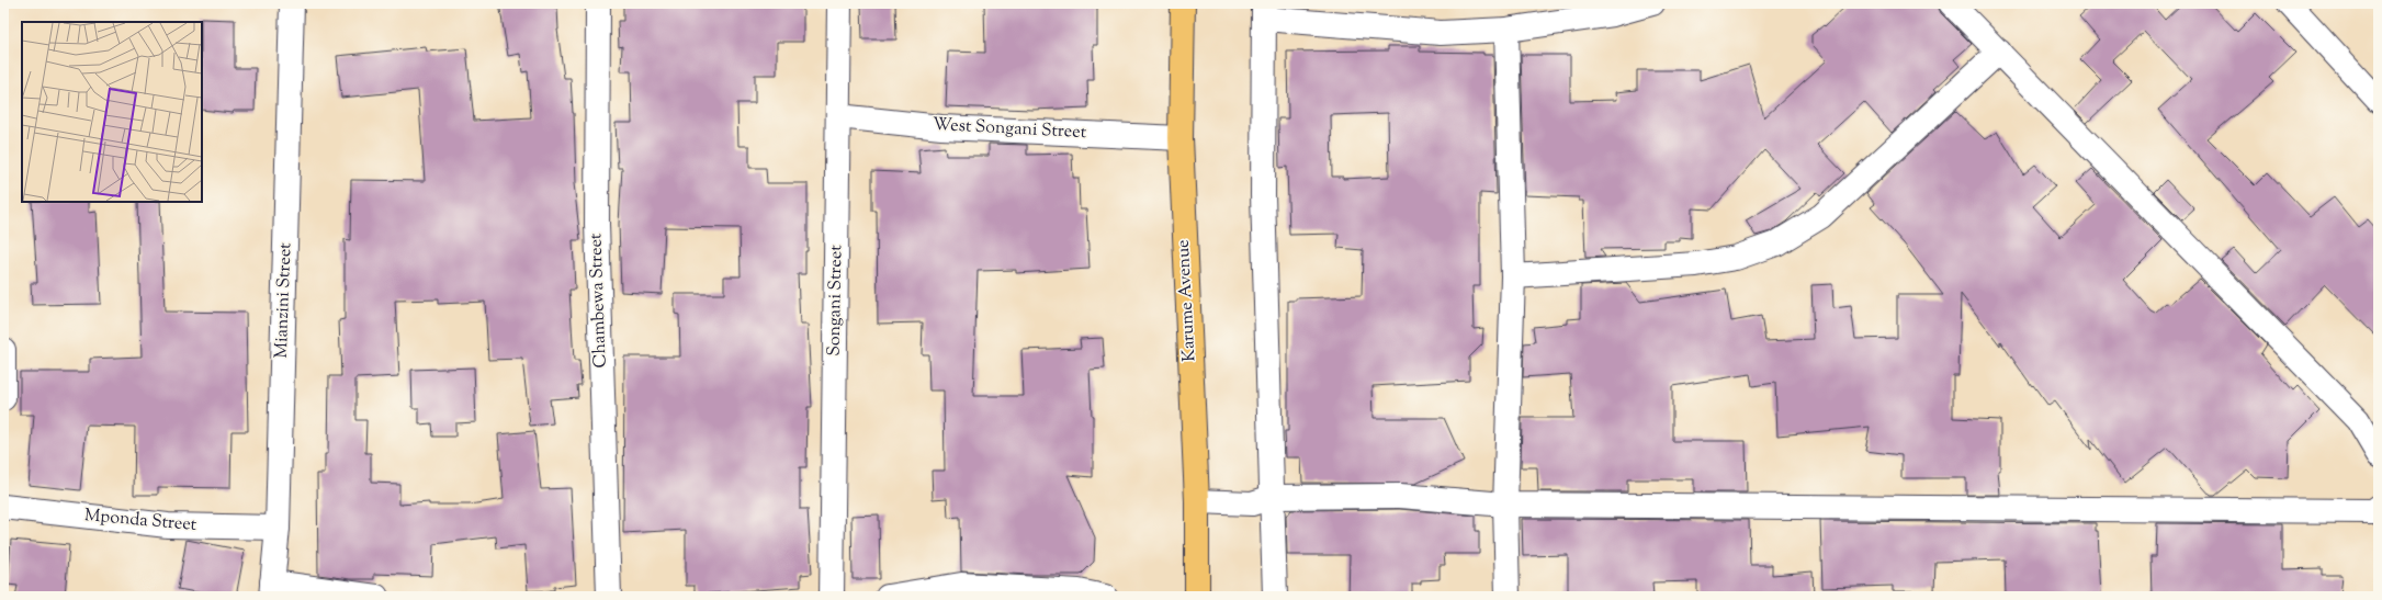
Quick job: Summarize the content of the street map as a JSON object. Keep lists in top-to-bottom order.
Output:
{
  "streets": {
    "main road": ["Karume Avenue"],
    "street": [
      "West Songani Street",
      "Mianzini Street",
      "Chambewa Street",
      "Songani Street",
      "Mponda Street"
    ]
  },
  "crossings": [
    ["West Songani Street", "Songani Street"],
    ["West Songani Street", "Karume Avenue"],
    ["Mianzini Street", "Mponda Street"]
  ]
}
